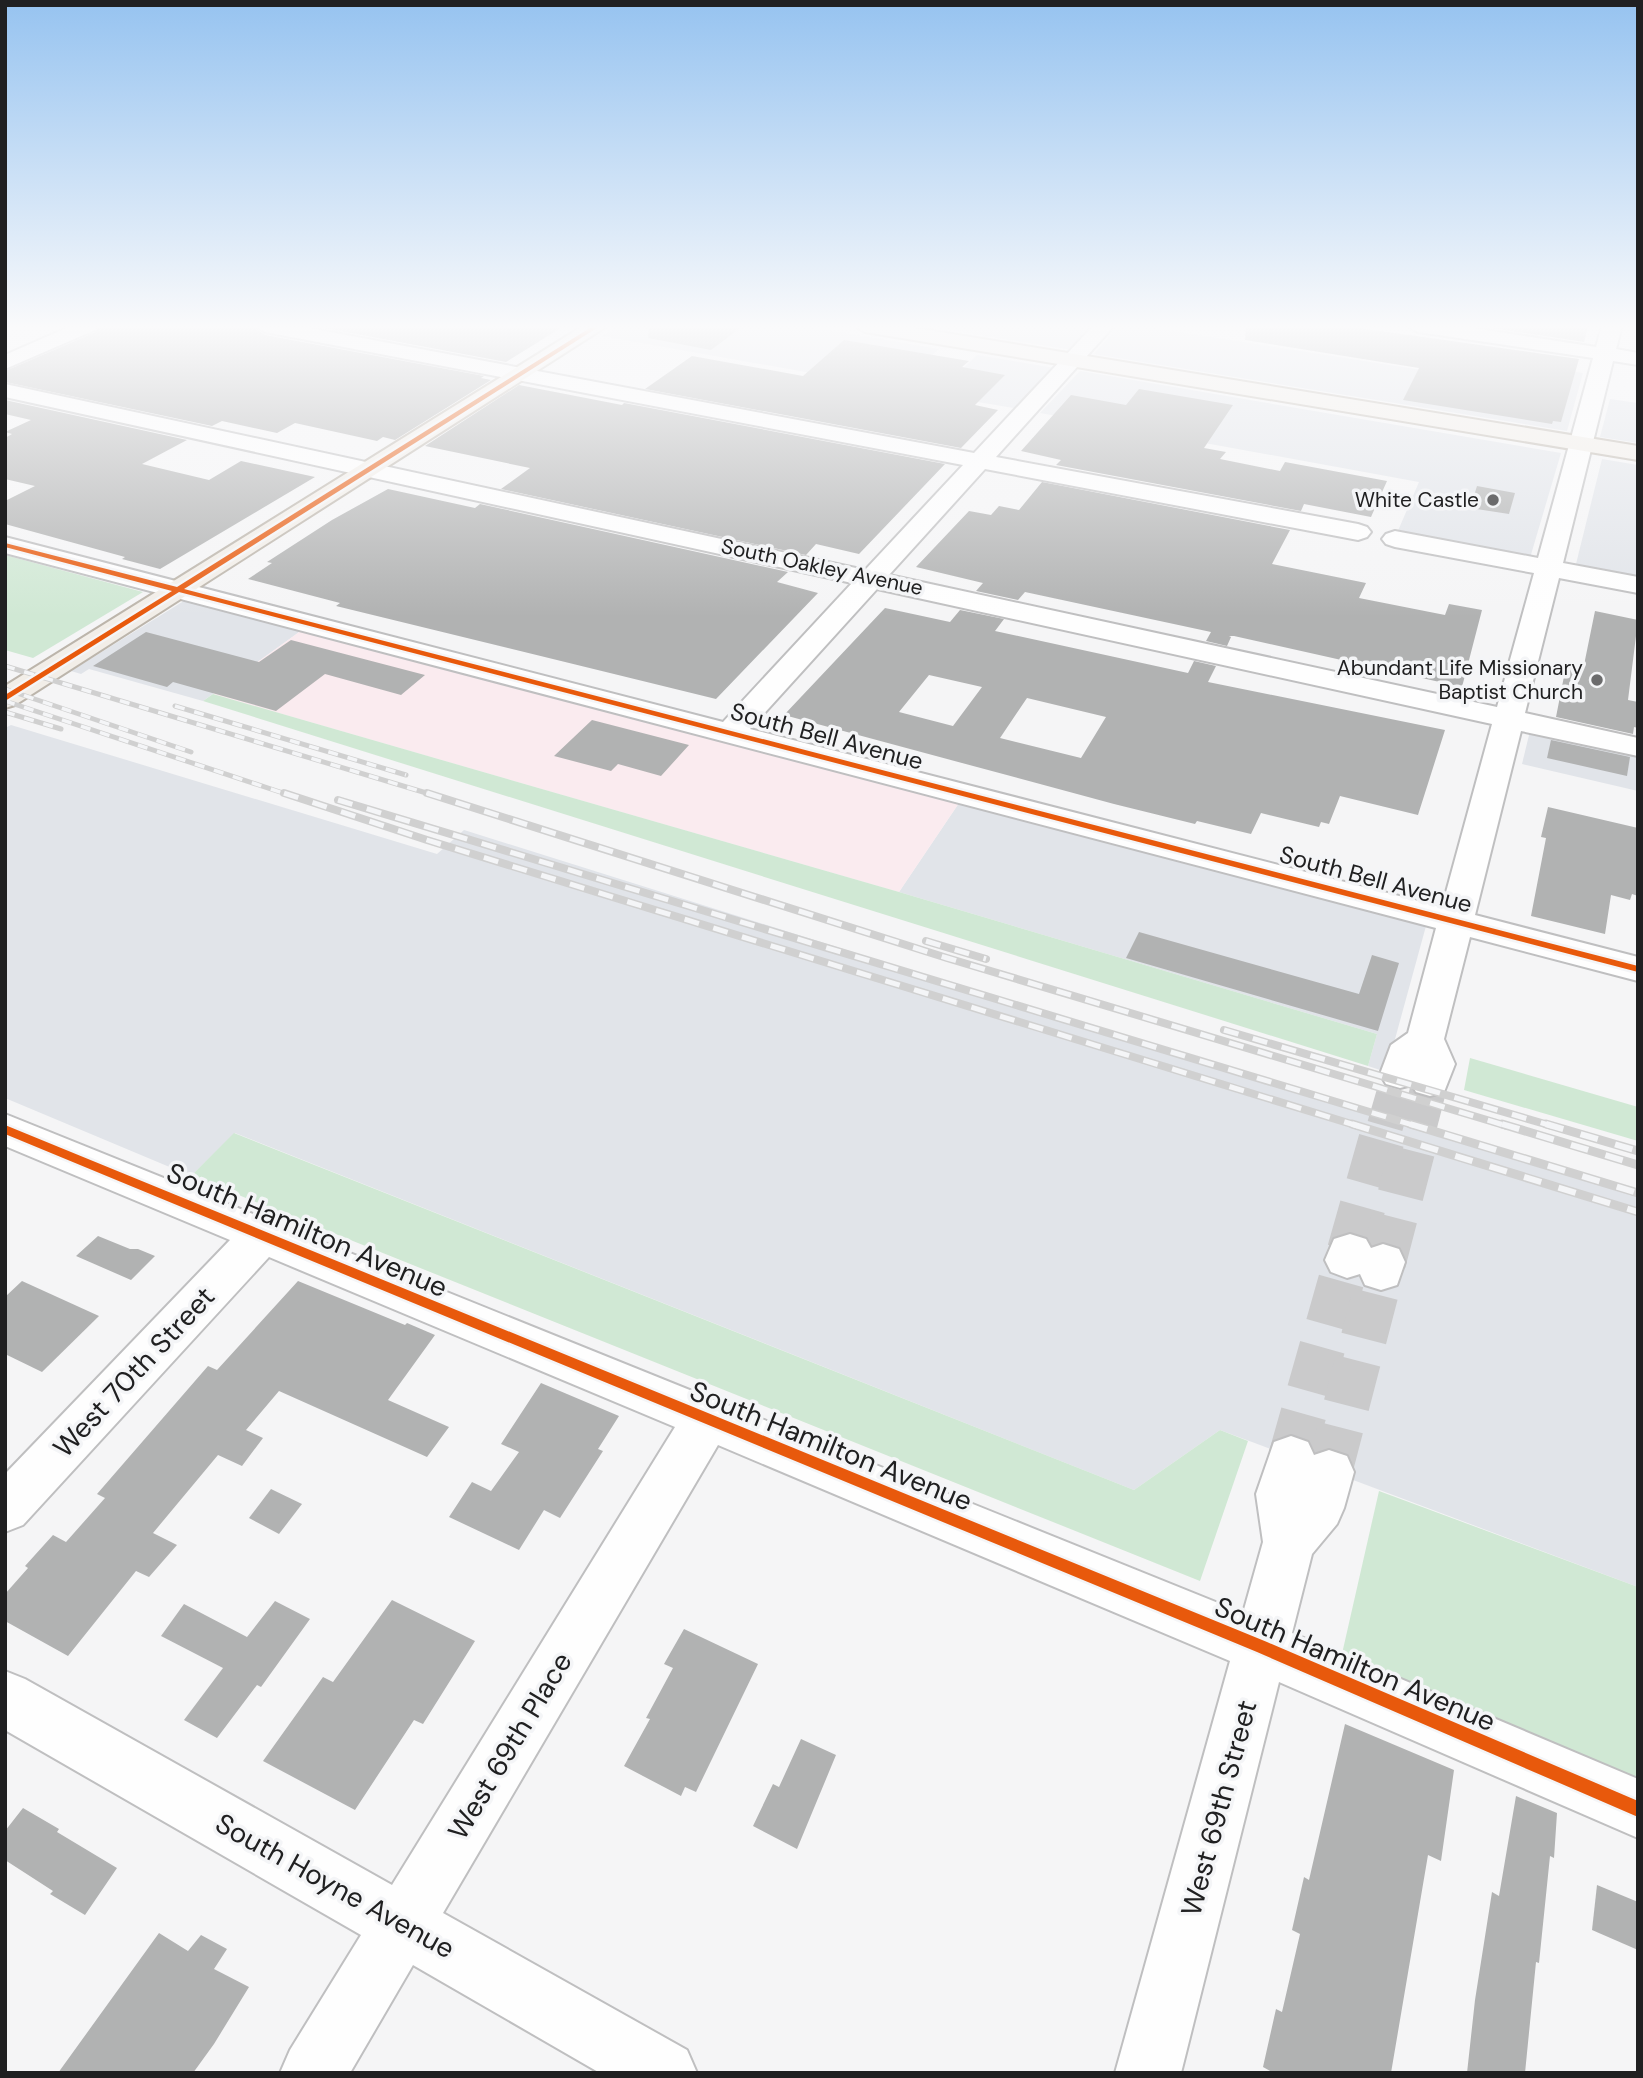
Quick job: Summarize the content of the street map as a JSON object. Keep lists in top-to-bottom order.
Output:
{
  "streets": {
    "street": [
      "South Oakley Avenue",
      "South Bell Avenue",
      "South Hamilton Avenue",
      "West 70th Street",
      "West 69th Place",
      "West 69th Street",
      "South Hoyne Avenue"
    ]
  },
  "crossings": [
    ["South Hamilton Avenue", "West 70th Street"],
    ["South Hamilton Avenue", "West 69th Place"],
    ["South Hamilton Avenue", "West 69th Street"],
    ["West 69th Place", "South Hoyne Avenue"]
  ],
  "places": ["White Castle", "Abundant Life Missionary Baptist Church"]
}
